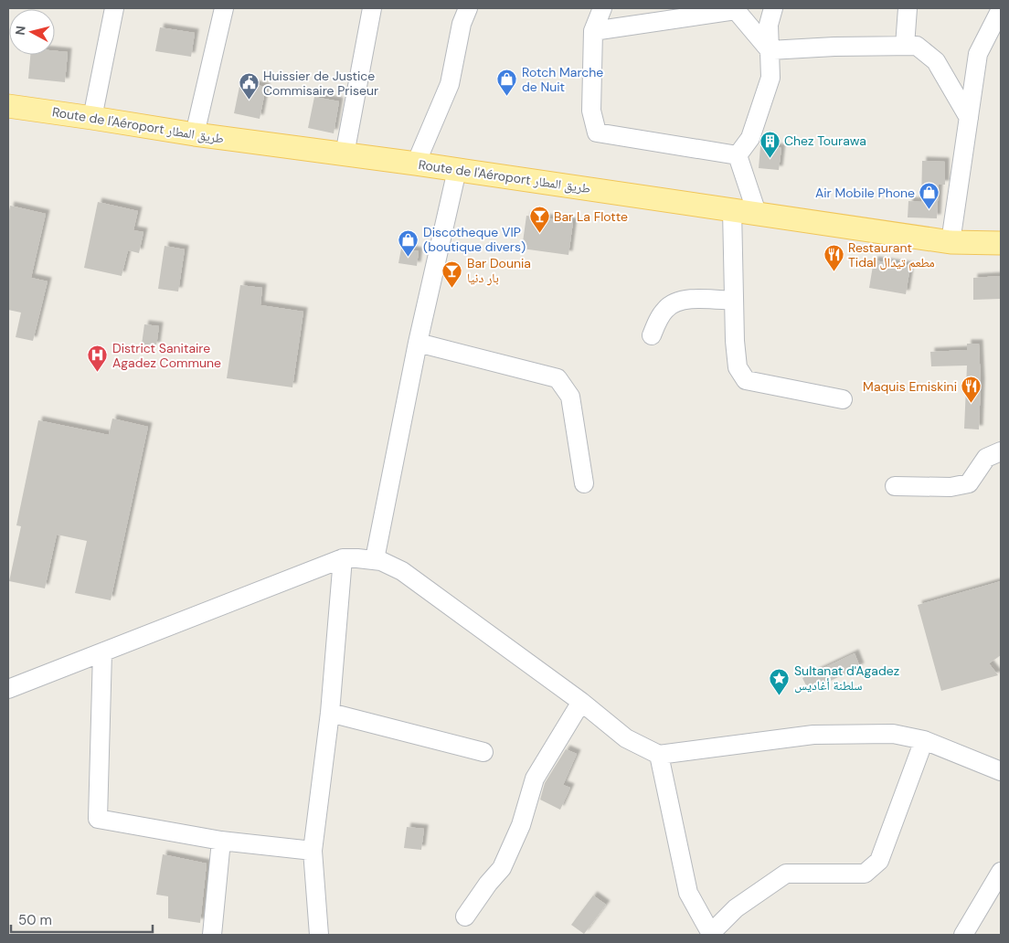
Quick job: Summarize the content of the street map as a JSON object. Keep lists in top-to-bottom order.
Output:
{
  "streets": {
    "main road": ["Route de l'Aéroport طريق المطار"]
  },
  "places": {
    "shop": ["Rotch Marche de Nuit", "Air Mobile Phone", "Discotheque VIP (boutique divers)"],
    "public building": ["Huissier de Justice Commisaire Priseur"],
    "building": ["Chez Tourawa"],
    "bar": ["Bar La Flotte", "Bar Dounia بار دنيا"],
    "restaurant": ["Restaurant Tidal مطعم تيدال", "Maquis Emiskini"],
    "hospital": ["District Sanitaire Agadez Commune"],
    "place": ["Sultanat d'Agadez سلطنة أغاديس"]
  },
  "scale_bar": "50 m",
  "north": "left"
}
